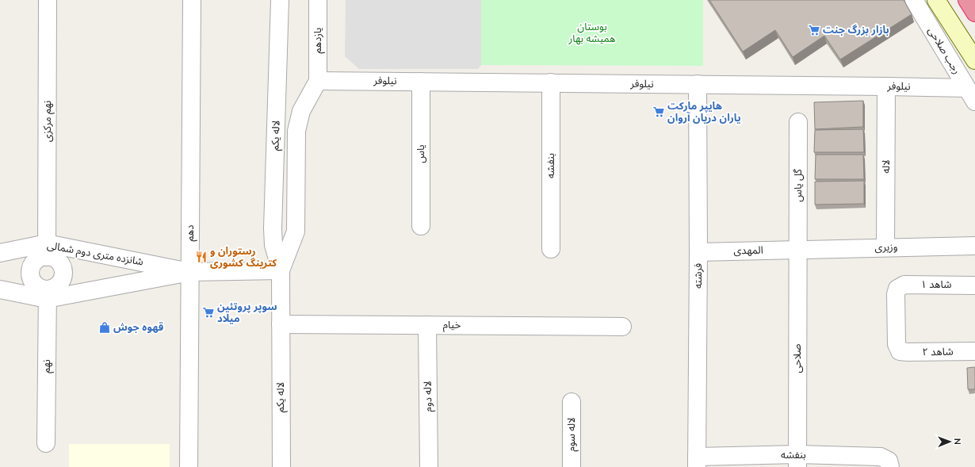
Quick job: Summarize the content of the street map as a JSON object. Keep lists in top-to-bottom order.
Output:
{
  "streets": {
    "street": [
      "یازدهم",
      "رجب صلاحی",
      "نیلوفر",
      "نهم مرکزی",
      "لاله یکم",
      "یاس",
      "بنفشه",
      "لاله",
      "گل یاس",
      "دهم",
      "وزیری",
      "المهدی",
      "شانزده متری دوم شمالی",
      "فرشته",
      "شاهد ۱",
      "خیام",
      "شاهد ۲",
      "صلاحی",
      "نهم",
      "لاله دوم",
      "لاله سوم"
    ]
  },
  "crossings": [
    ["یازدهم", "نیلوفر"],
    ["یازدهم", "لاله یکم"],
    ["رجب صلاحی", "نیلوفر"],
    ["نیلوفر", "لاله یکم"],
    ["نیلوفر", "یاس"],
    ["نیلوفر", "بنفشه"],
    ["نیلوفر", "لاله"],
    ["نیلوفر", "فرشته"],
    ["نهم مرکزی", "شانزده متری دوم شمالی"],
    ["لاله یکم", "شانزده متری دوم شمالی"],
    ["لاله یکم", "خیام"],
    ["بنفشه", "فرشته"],
    ["بنفشه", "صلاحی"],
    ["لاله", "وزیری"],
    ["گل یاس", "وزیری"],
    ["گل یاس", "المهدی"],
    ["گل یاس", "صلاحی"],
    ["دهم", "شانزده متری دوم شمالی"],
    ["وزیری", "المهدی"],
    ["وزیری", "صلاحی"],
    ["المهدی", "فرشته"],
    ["المهدی", "صلاحی"],
    ["شانزده متری دوم شمالی", "نهم"],
    ["شاهد ۱", "شاهد ۲"],
    ["خیام", "لاله دوم"]
  ],
  "parks": ["بوستان همیشه بهار"],
  "places": {
    "supermarket": ["بازار بزرگ جنت", "هایپر مارکت یاران دریان آروان", "سوپر پروتئین میلاد"],
    "restaurant": ["رستوران و کترینگ کشوری"],
    "shop": ["قهوه جوش"]
  },
  "north": "right"
}
